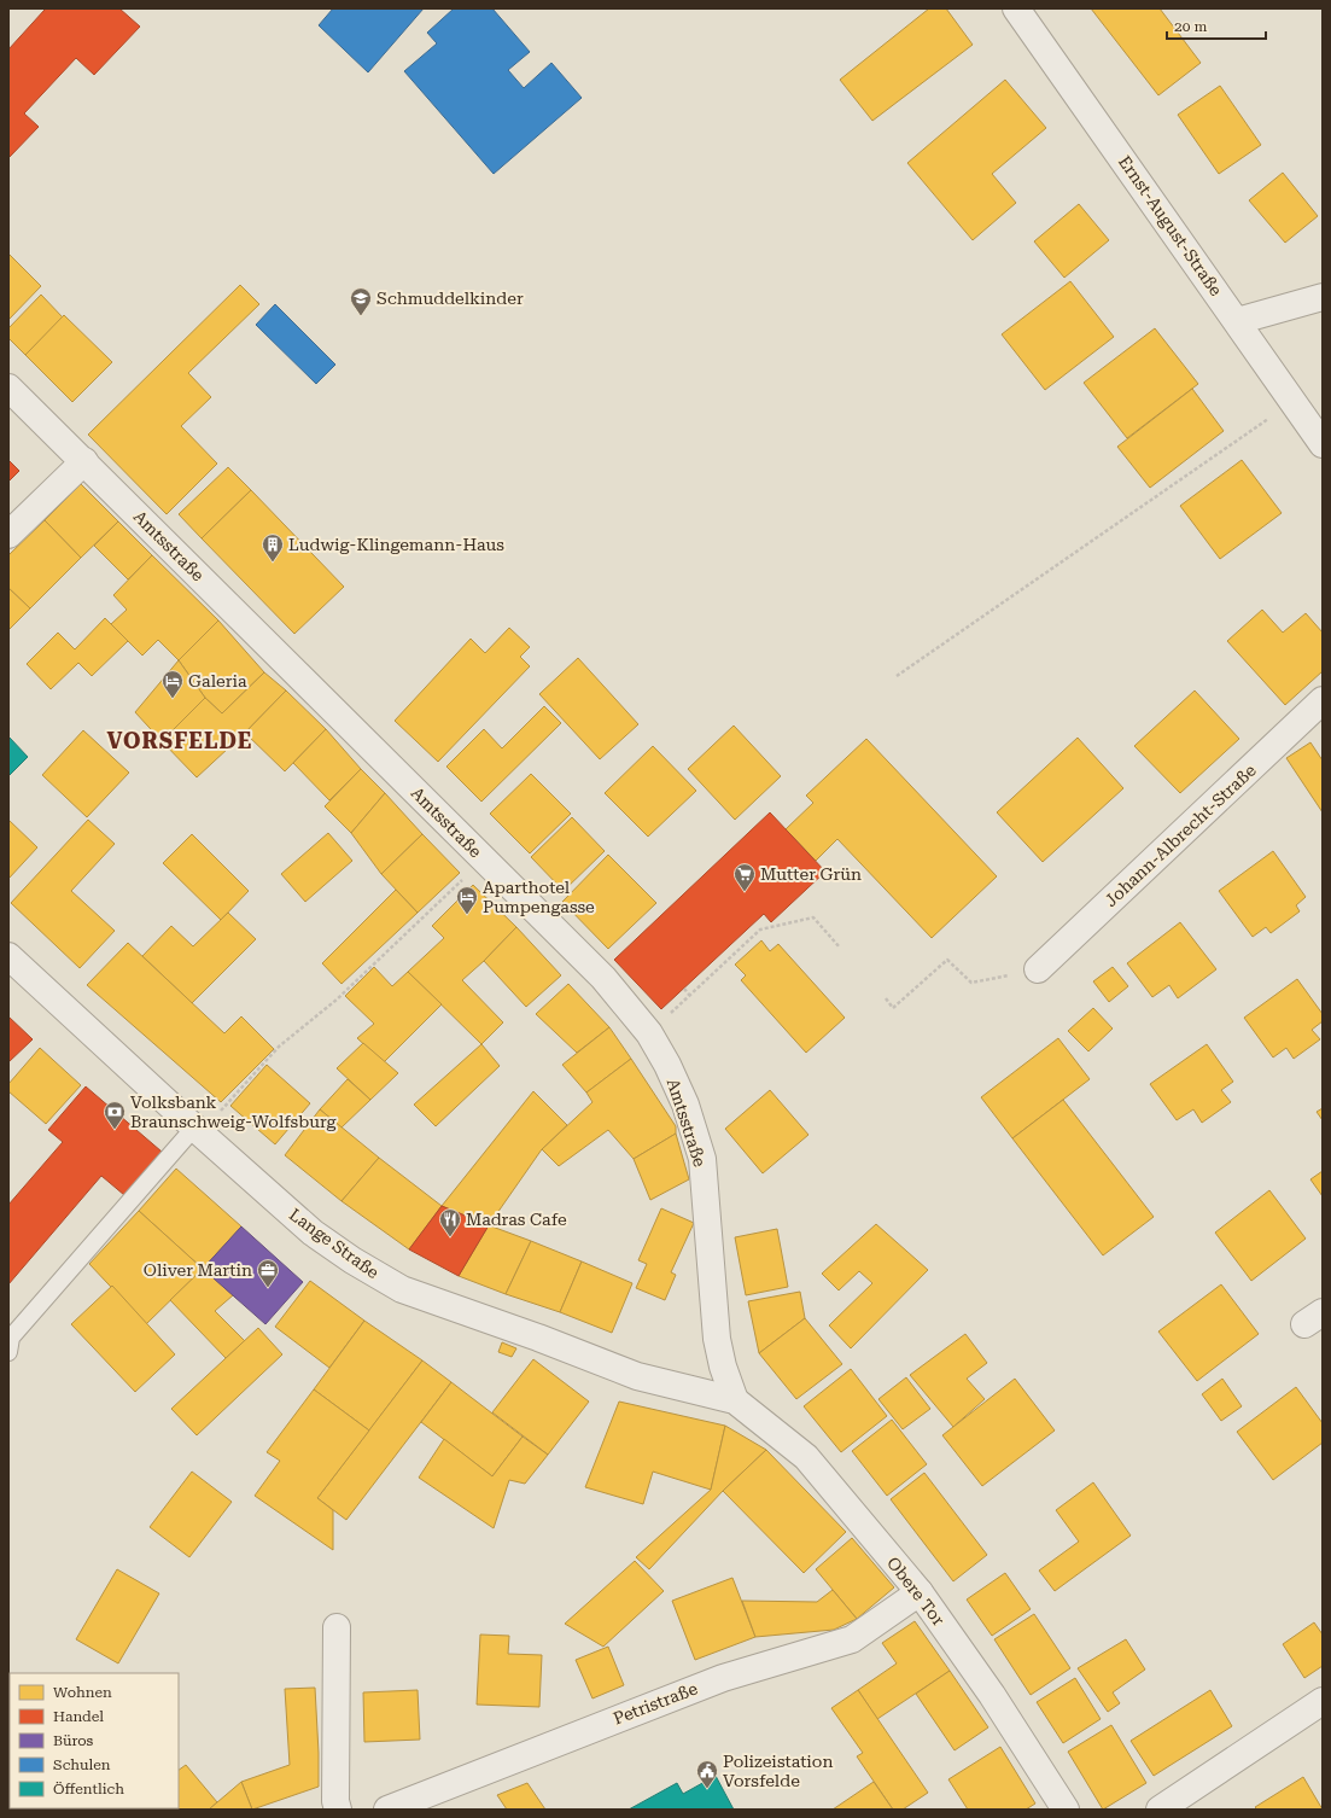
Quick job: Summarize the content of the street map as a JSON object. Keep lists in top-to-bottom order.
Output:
{
  "streets": {
    "street": [
      "Ernst-August-Straße",
      "Amtsstraße",
      "Johann-Albrecht-Straße",
      "Lange Straße",
      "Obere Tor",
      "Petristraße"
    ]
  },
  "crossings": [
    ["Amtsstraße", "Lange Straße"],
    ["Amtsstraße", "Obere Tor"],
    ["Lange Straße", "Obere Tor"],
    ["Obere Tor", "Petristraße"]
  ],
  "districts": ["VORSFELDE"],
  "places": {
    "school or university": ["Schmuddelkinder"],
    "building": ["Ludwig-Klingemann-Haus"],
    "hotel": ["Galeria", "Aparthotel Pumpengasse"],
    "supermarket": ["Mutter Grün"],
    "bank": ["Volksbank Braunschweig-Wolfsburg"],
    "restaurant": ["Madras Cafe"],
    "office": ["Oliver Martin"],
    "public building": ["Polizeistation Vorsfelde"]
  },
  "legend": [
    "Wohnen",
    "Handel",
    "Büros",
    "Schulen",
    "Öffentlich"
  ],
  "scale_bar": "20 m"
}
